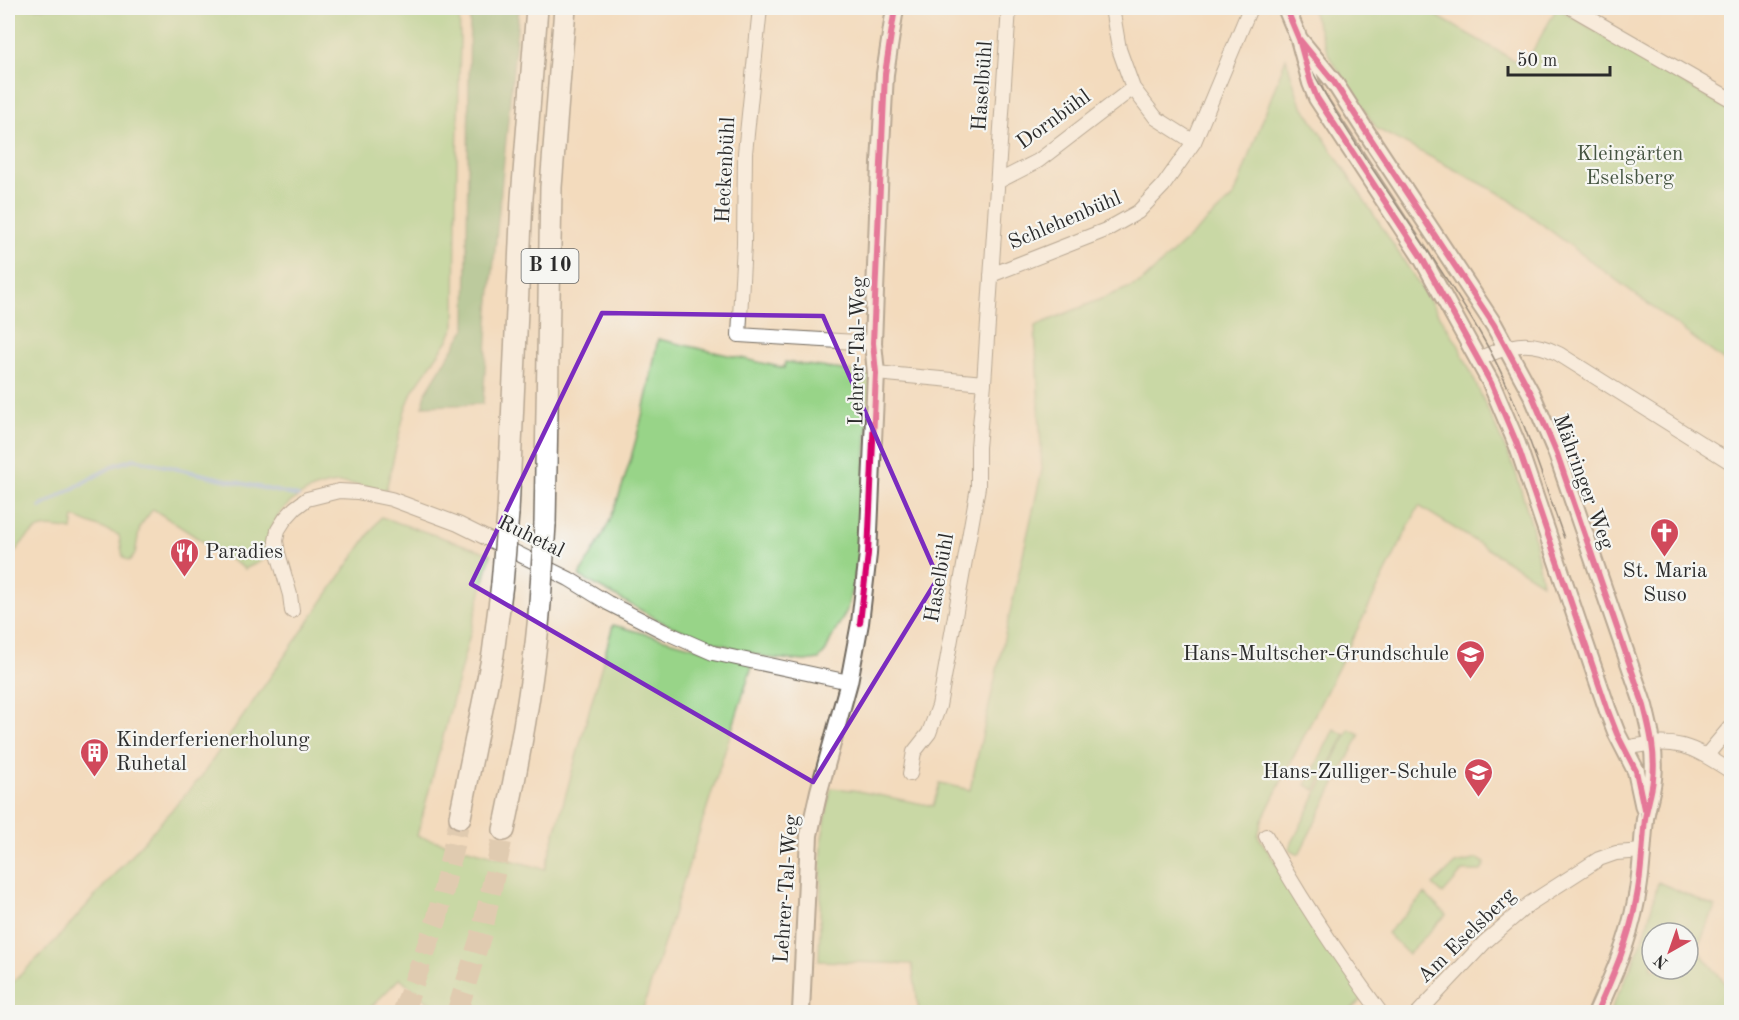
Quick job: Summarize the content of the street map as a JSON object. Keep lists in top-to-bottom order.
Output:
{
  "streets": {
    "highway": ["B 10"],
    "street": [
      "Haselbühl",
      "Dornbühl",
      "Heckenbühl",
      "Schlehenbühl",
      "Lehrer-Tal-Weg",
      "Mähringer Weg",
      "Ruhetal",
      "Am Eselsberg"
    ]
  },
  "crossings": [
    ["Haselbühl", "Dornbühl"],
    ["Haselbühl", "Schlehenbühl"],
    ["Heckenbühl", "Lehrer-Tal-Weg"],
    ["Lehrer-Tal-Weg", "Ruhetal"],
    ["Mähringer Weg", "Am Eselsberg"]
  ],
  "parks": ["Kleingärten Eselsberg"],
  "places": {
    "church": ["St. Maria Suso"],
    "restaurant": ["Paradies"],
    "school or university": ["Hans-Multscher-Grundschule", "Hans-Zulliger-Schule"],
    "building": ["Kinderferienerholung Ruhetal"]
  },
  "scale_bar": "50 m",
  "north": "bottom left"
}
